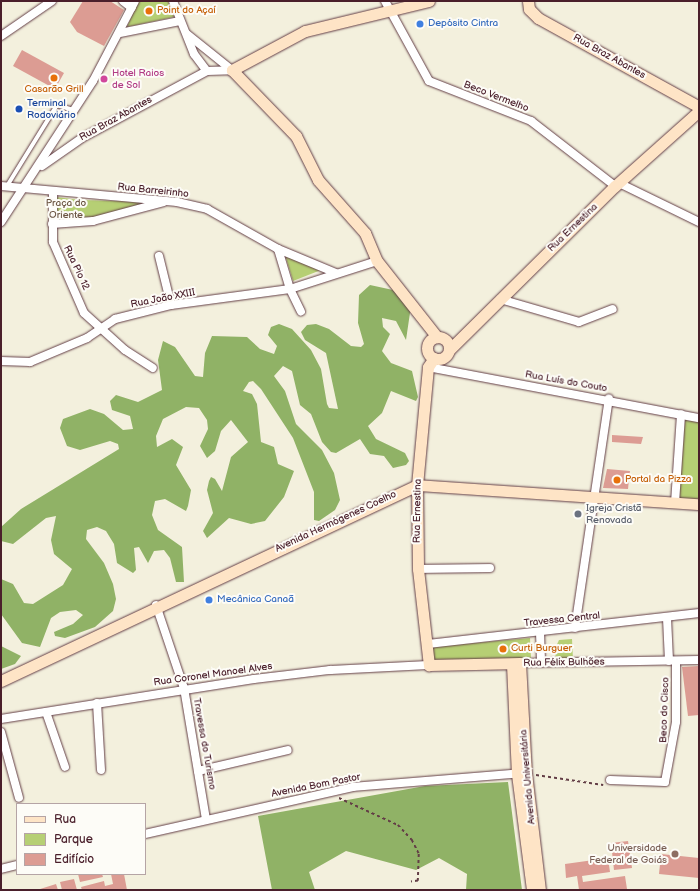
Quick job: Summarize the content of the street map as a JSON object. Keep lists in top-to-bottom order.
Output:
{
  "streets": {
    "street": [
      "Rua Braz Abantes",
      "Beco Vermelho",
      "Rua Barreirinho",
      "Rua Ernestina",
      "Rua Pio 12",
      "Rua João XXIII",
      "Rua Luís do Couto",
      "Avenida Hermógenes Coelho",
      "Travessa Central",
      "Rua Félix Bulhões",
      "Rua Coronel Manoel Alves",
      "Beco do Cisco",
      "Travessa do Turismo",
      "Avenida Universitária",
      "Avenida Bom Pastor"
    ]
  },
  "crossings": [
    ["Beco Vermelho", "Rua Ernestina"],
    ["Rua Barreirinho", "Rua Pio 12"],
    ["Rua Barreirinho", "Rua João XXIII"],
    ["Rua Ernestina", "Rua Luís do Couto"],
    ["Rua Ernestina", "Avenida Hermógenes Coelho"],
    ["Rua Ernestina", "Travessa Central"],
    ["Rua Ernestina", "Rua Félix Bulhões"],
    ["Rua Ernestina", "Rua Coronel Manoel Alves"],
    ["Rua Pio 12", "Rua João XXIII"],
    ["Avenida Hermógenes Coelho", "Travessa do Turismo"],
    ["Travessa Central", "Beco do Cisco"],
    ["Rua Félix Bulhões", "Rua Coronel Manoel Alves"],
    ["Rua Félix Bulhões", "Beco do Cisco"],
    ["Rua Félix Bulhões", "Avenida Universitária"],
    ["Rua Coronel Manoel Alves", "Travessa do Turismo"],
    ["Travessa do Turismo", "Avenida Bom Pastor"],
    ["Avenida Universitária", "Avenida Bom Pastor"]
  ],
  "parks": ["Praça do Oriente"],
  "places": [
    "Point do Açaí",
    "Depósito Cintra",
    "Casarão Grill",
    "Hotel Raios de Sol",
    "Terminal Rodoviário",
    "Portal da Pizza",
    "Igreja Cristã Renovada",
    "Mecânica Canaã",
    "Curti Burguer",
    "Universidade Federal de Goiás"
  ],
  "legend": ["Rua", "Parque", "Edifício"]
}
